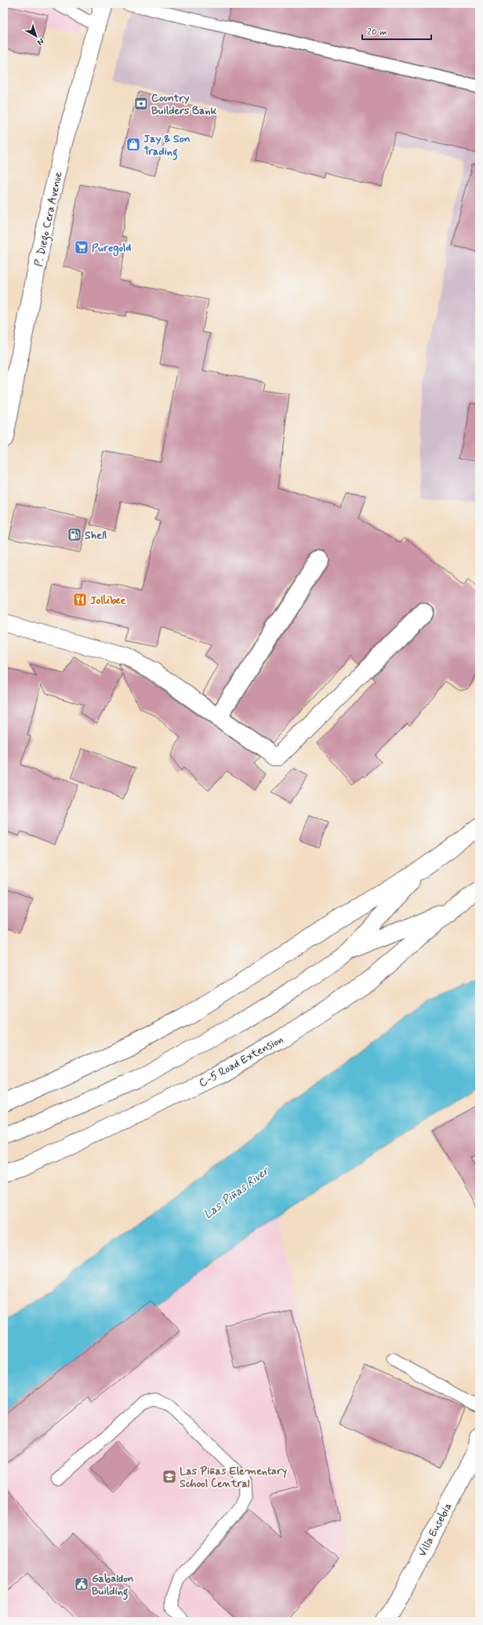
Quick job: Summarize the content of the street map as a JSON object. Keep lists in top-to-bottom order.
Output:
{
  "streets": {
    "main road": ["P. Diego Cera Avenue", "C-5 Road Extension", "Villa Eusebia"]
  },
  "water": ["Las Piñas River"],
  "places": {
    "bank": ["Country Builders Bank"],
    "shop": ["Jay & Son Trading"],
    "supermarket": ["Puregold"],
    "fuel station": ["Shell"],
    "restaurant": ["Jollibee"],
    "school or university": ["Las Piñas Elementary School Central"],
    "public building": ["Gabaldon Building"]
  },
  "scale_bar": "20 m",
  "north": "bottom right"
}
